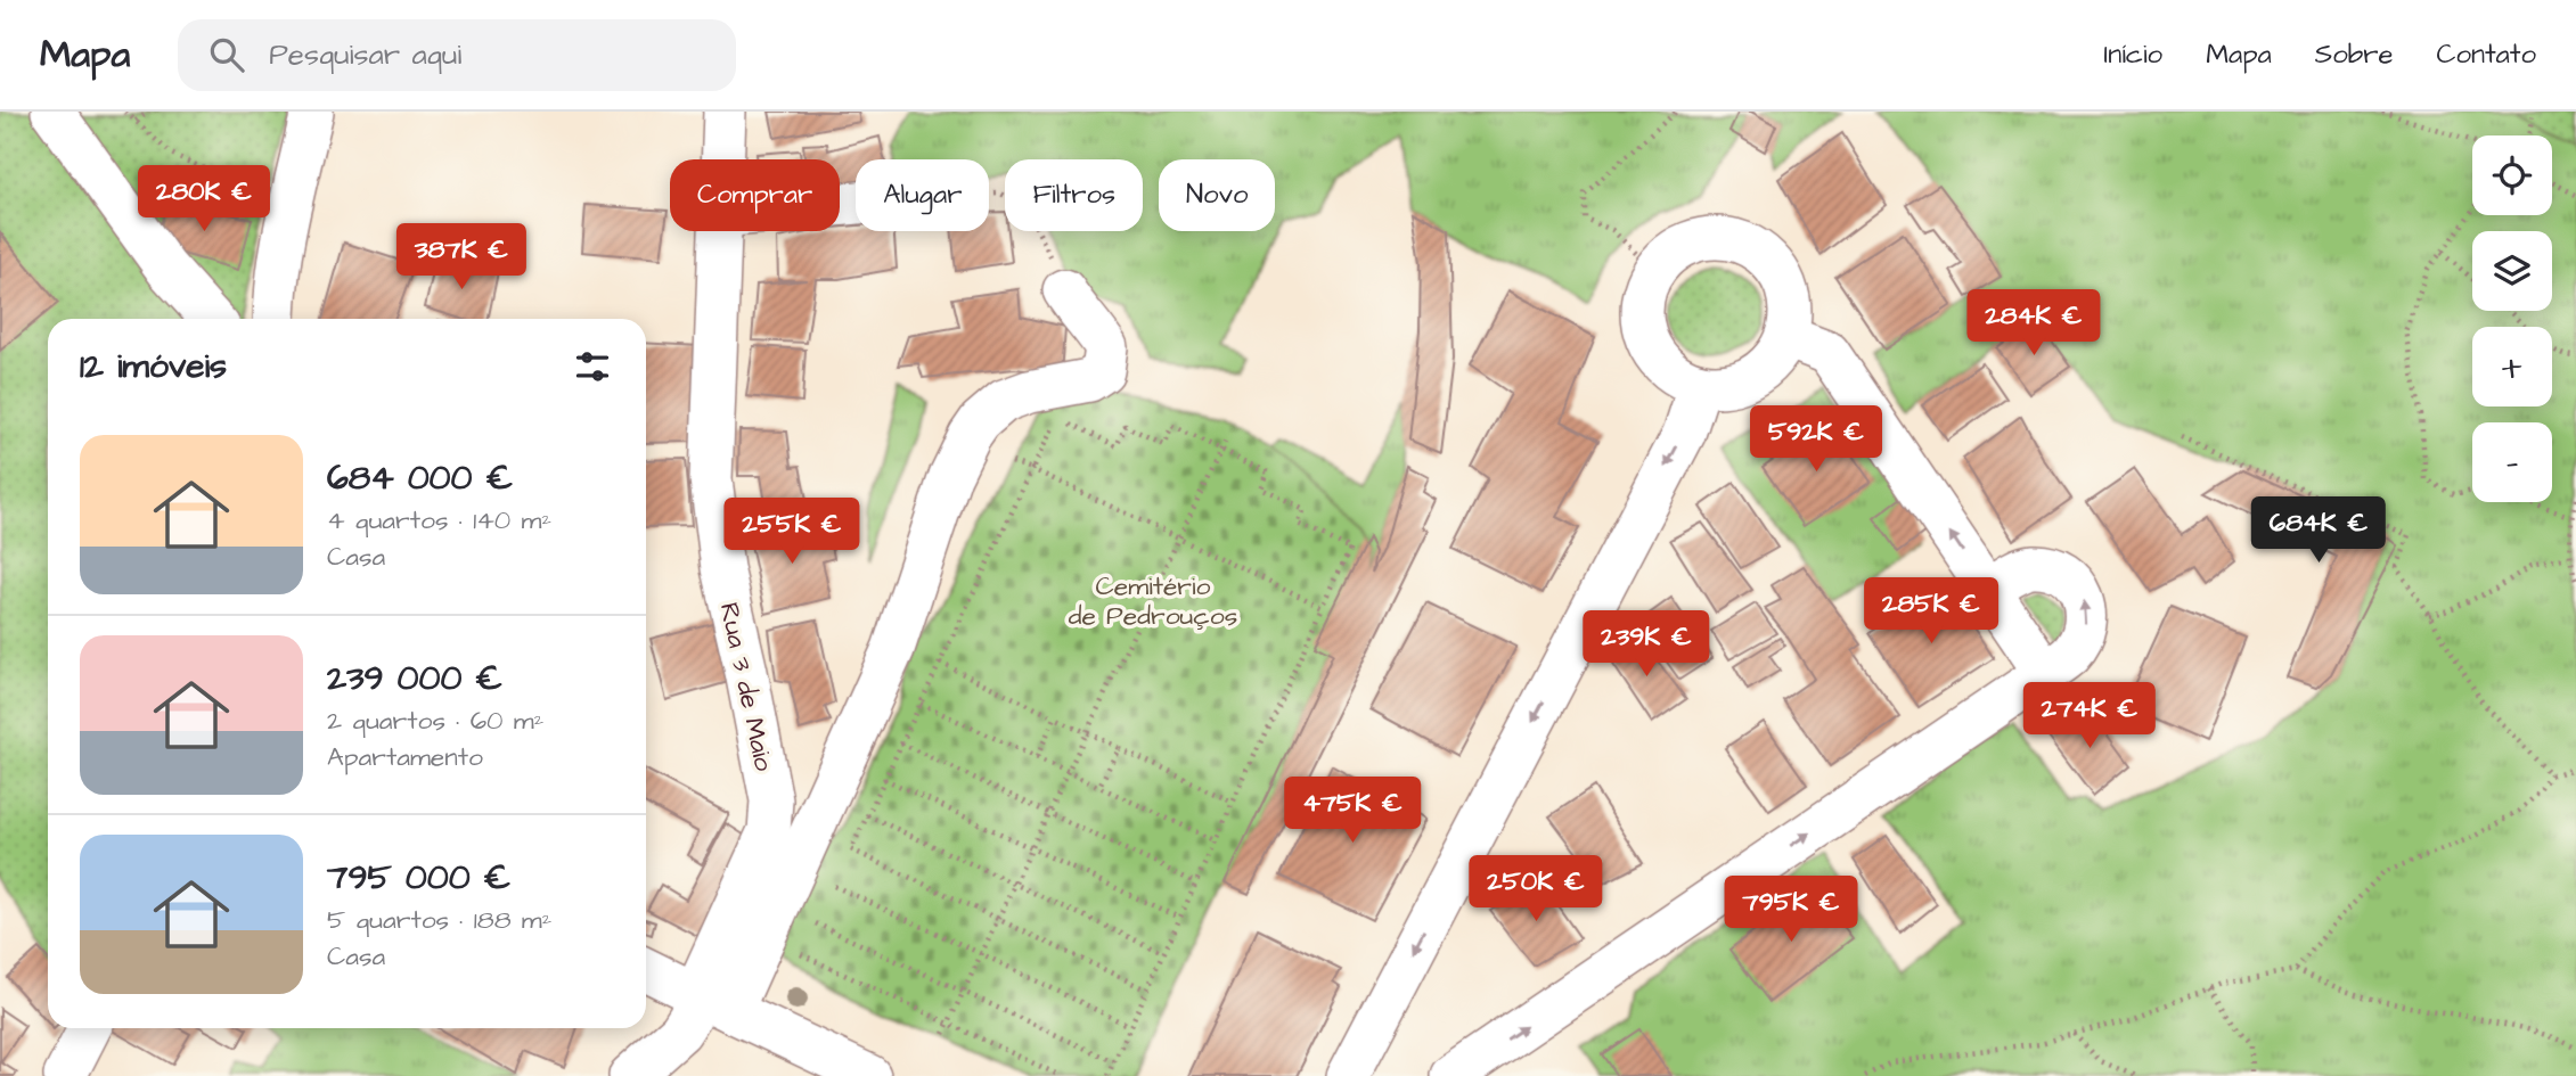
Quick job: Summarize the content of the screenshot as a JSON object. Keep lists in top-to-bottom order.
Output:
{
  "streets": {
    "street": ["Rua 3 de Maio"]
  },
  "parks": ["Cemitério de Pedrouços"],
  "page": {
    "header": "Mapa",
    "search": "Pesquisar aqui",
    "nav": [
      "Início",
      "Mapa",
      "Sobre",
      "Contato"
    ],
    "map_buttons": ["+", "−"],
    "chip": [
      "Comprar",
      "Alugar",
      "Filtros",
      "Novo"
    ],
    "price": [
      "280K €",
      "387K €",
      "284K €",
      "592K €",
      "684K €",
      "255K €",
      "285K €",
      "239K €",
      "274K €",
      "475K €",
      "250K €",
      "795K €"
    ],
    "heading": "12 imóveis",
    "list": [
      {
        "name": "684 000 €",
        "note": "4 quartos · 140 m² · Casa"
      },
      {
        "name": "239 000 €",
        "note": "2 quartos · 60 m² · Apartamento"
      },
      {
        "name": "795 000 €",
        "note": "5 quartos · 188 m² · Casa"
      }
    ]
  }
}
